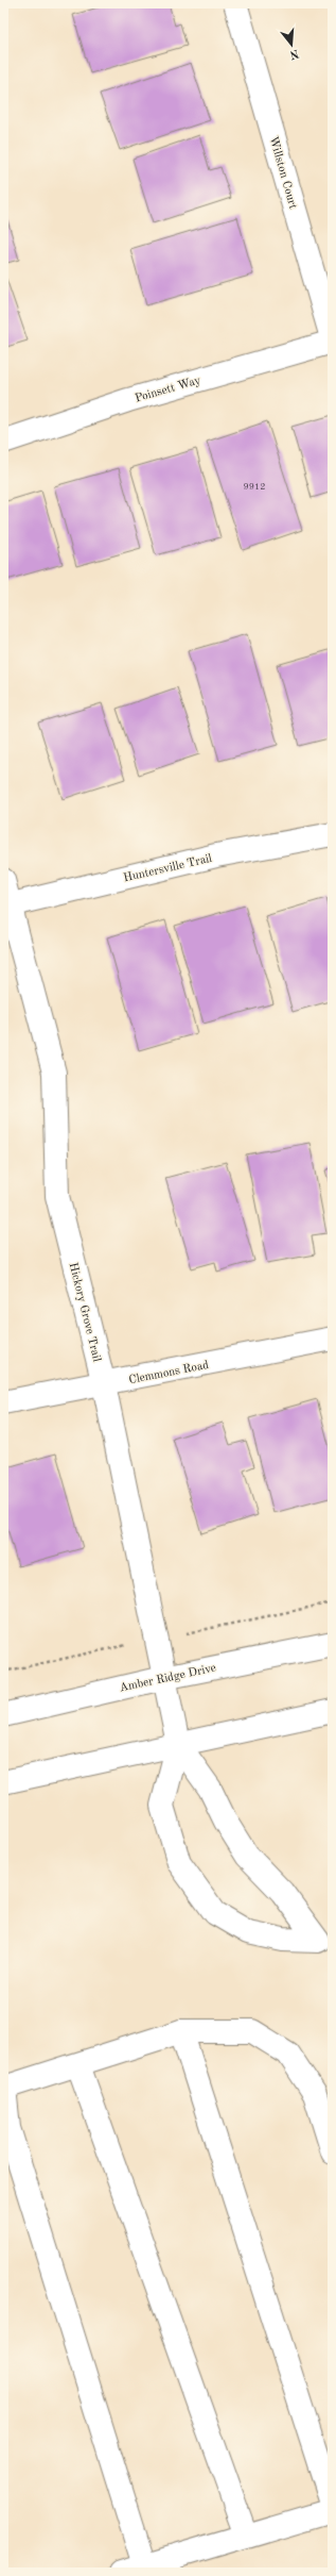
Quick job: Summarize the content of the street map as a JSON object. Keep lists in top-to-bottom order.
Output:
{
  "streets": {
    "street": [
      "Willston Court",
      "Poinsett Way",
      "Huntersville Trail",
      "Hickory Grove Trail",
      "Clemmons Road",
      "Amber Ridge Drive"
    ]
  },
  "crossings": [
    ["Willston Court", "Poinsett Way"],
    ["Huntersville Trail", "Hickory Grove Trail"],
    ["Hickory Grove Trail", "Clemmons Road"],
    ["Hickory Grove Trail", "Amber Ridge Drive"]
  ],
  "house_numbers": ["9912"],
  "north": "bottom"
}
